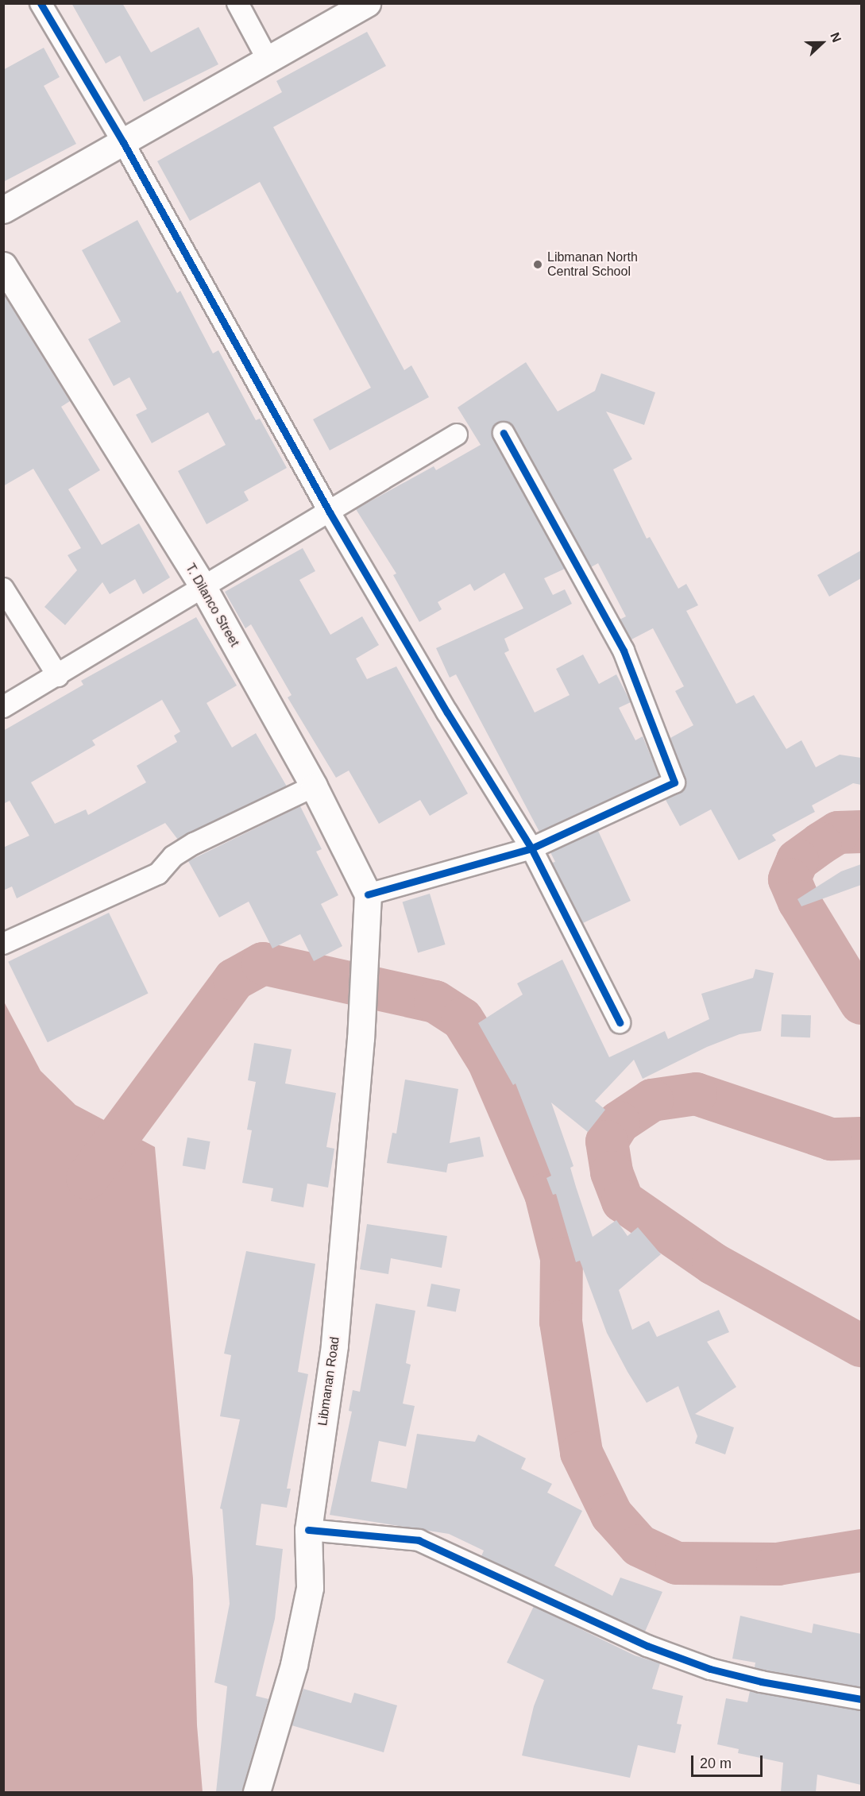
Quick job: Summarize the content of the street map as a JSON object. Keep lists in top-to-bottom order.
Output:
{
  "streets": {
    "main road": ["T. Dilanco Street", "Libmanan Road"]
  },
  "crossings": [
    ["T. Dilanco Street", "Libmanan Road"]
  ],
  "places": ["Libmanan North Central School"],
  "scale_bar": "20 m",
  "north": "right"
}
